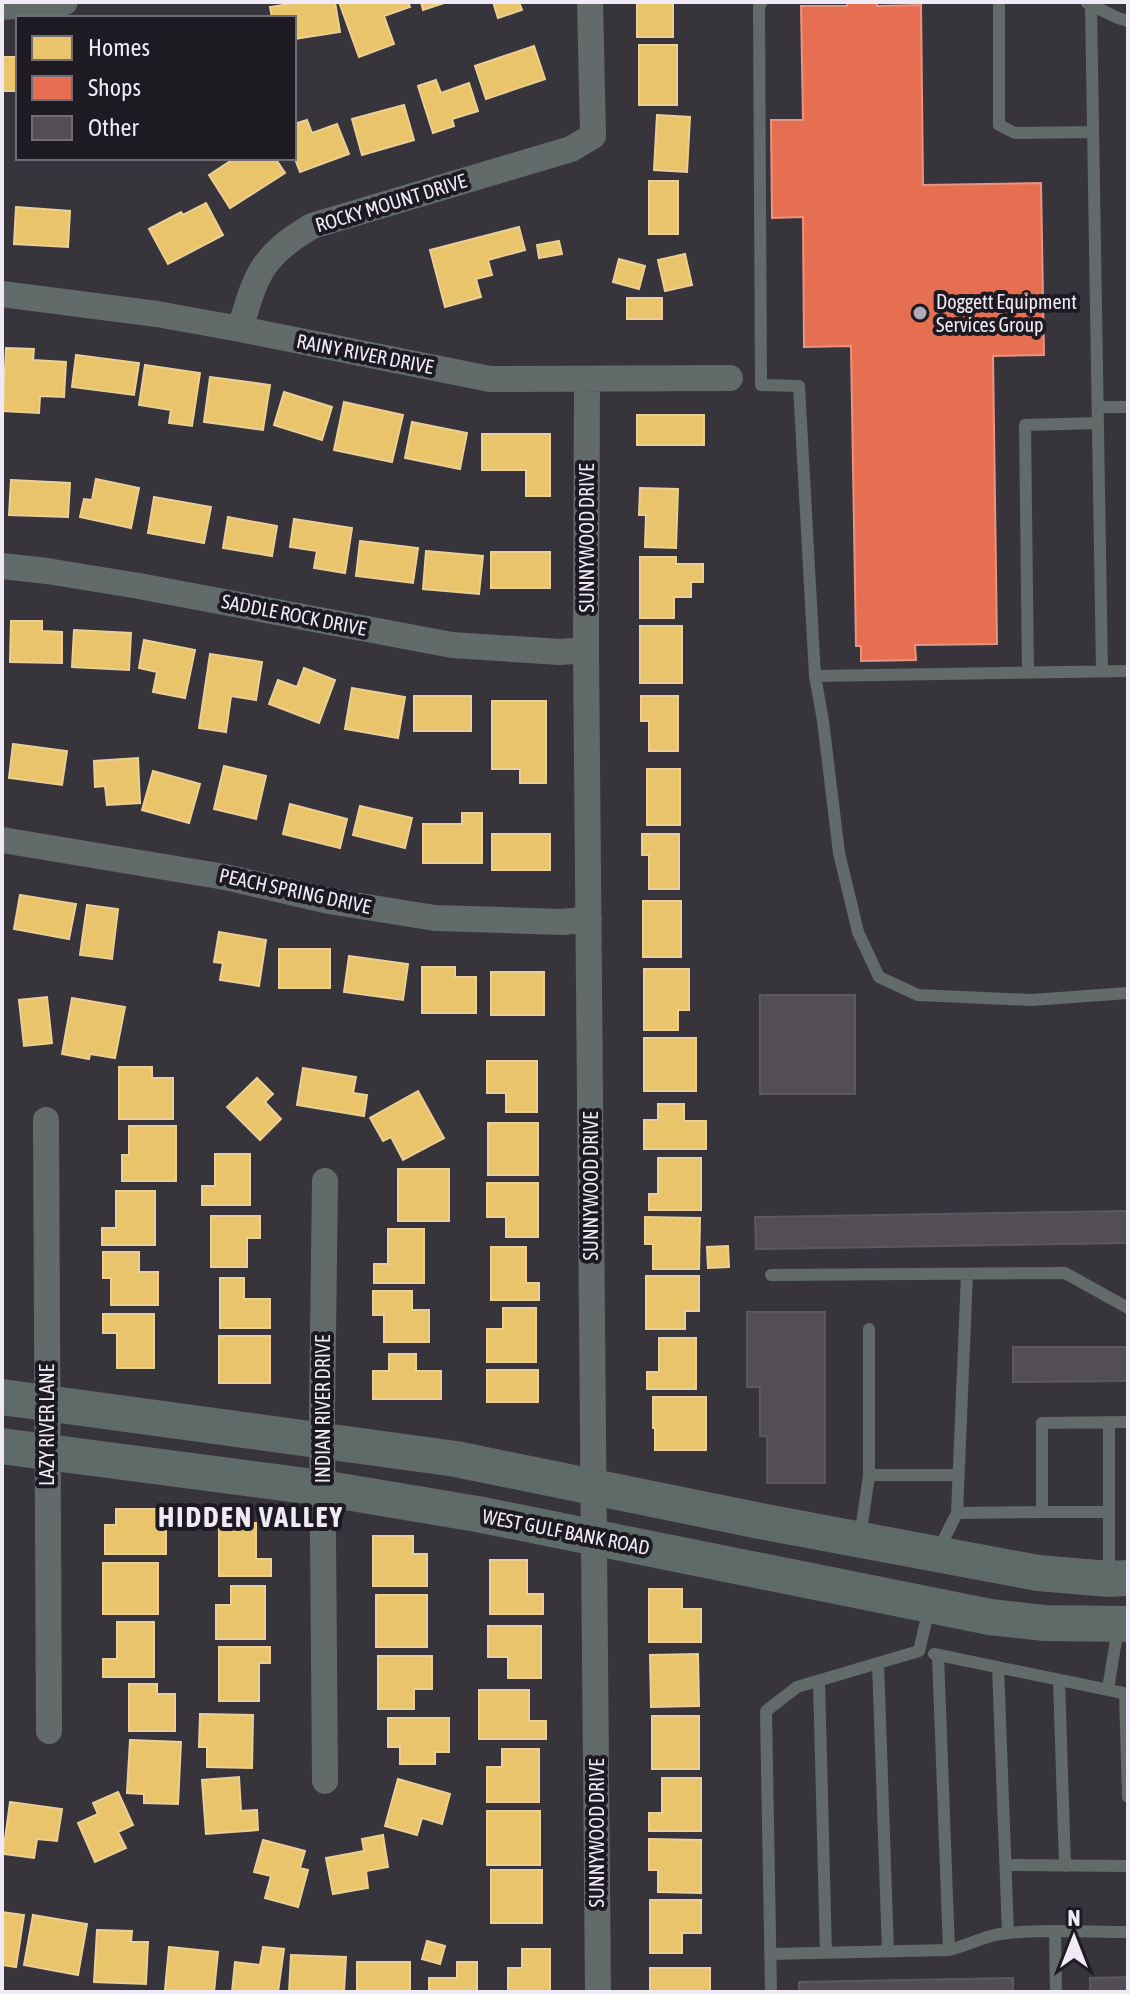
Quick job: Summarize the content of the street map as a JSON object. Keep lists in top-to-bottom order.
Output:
{
  "streets": {
    "main road": ["WEST GULF BANK ROAD"],
    "street": [
      "ROCKY MOUNT DRIVE",
      "RAINY RIVER DRIVE",
      "SUNNYWOOD DRIVE",
      "SADDLE ROCK DRIVE",
      "PEACH SPRING DRIVE",
      "INDIAN RIVER DRIVE",
      "LAZY RIVER LANE"
    ]
  },
  "crossings": [
    ["ROCKY MOUNT DRIVE", "RAINY RIVER DRIVE"],
    ["RAINY RIVER DRIVE", "SUNNYWOOD DRIVE"],
    ["SUNNYWOOD DRIVE", "SADDLE ROCK DRIVE"],
    ["SUNNYWOOD DRIVE", "PEACH SPRING DRIVE"],
    ["SUNNYWOOD DRIVE", "WEST GULF BANK ROAD"],
    ["INDIAN RIVER DRIVE", "WEST GULF BANK ROAD"],
    ["LAZY RIVER LANE", "WEST GULF BANK ROAD"]
  ],
  "districts": ["HIDDEN VALLEY"],
  "places": ["Doggett Equipment Services Group"],
  "legend": ["Homes", "Shops", "Other"],
  "north": "top"
}
